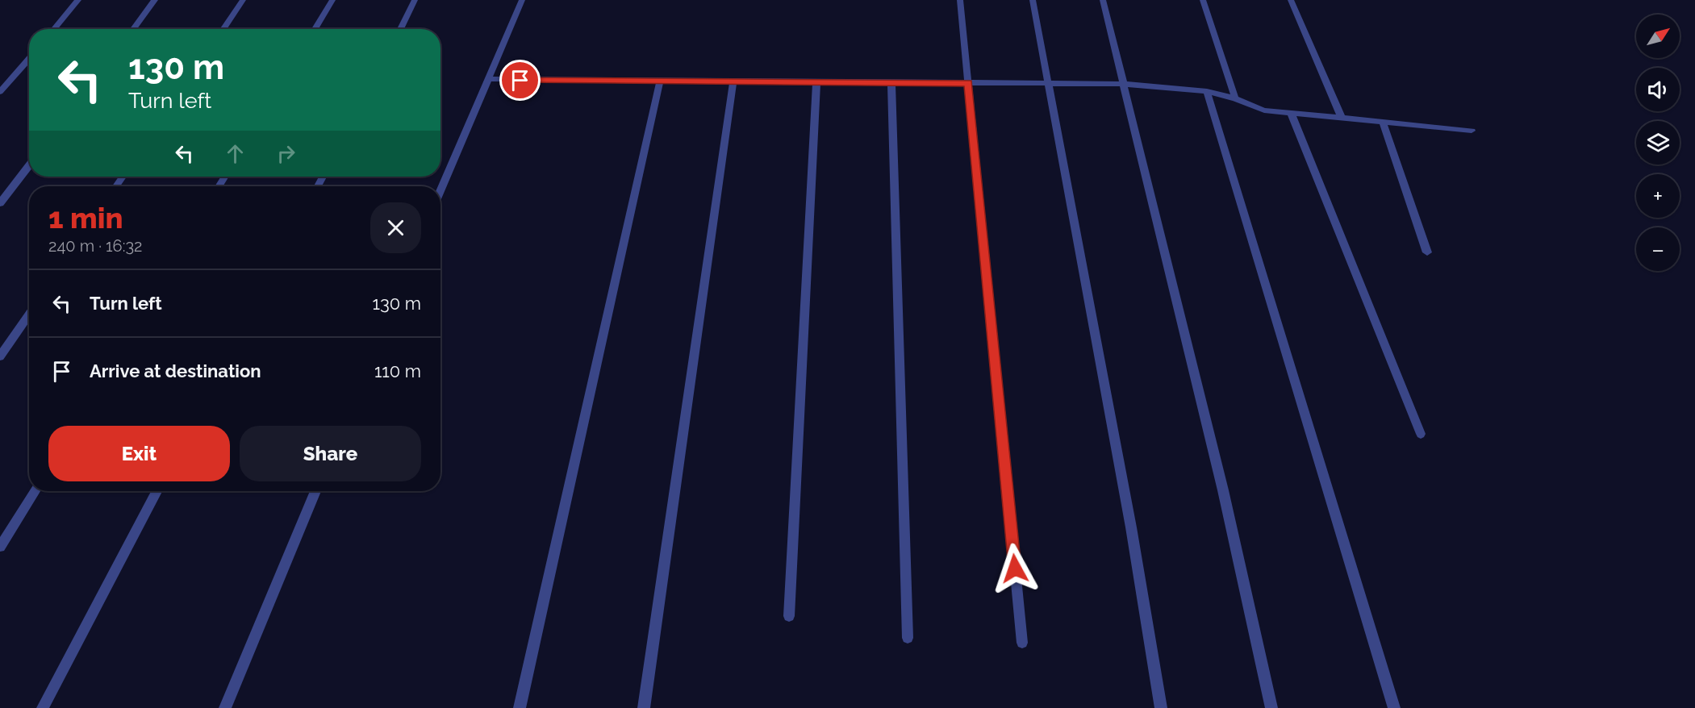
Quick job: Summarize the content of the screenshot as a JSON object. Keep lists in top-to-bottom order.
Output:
{
  "north": "top right",
  "page": {
    "map_buttons": ["+", "−"],
    "turn": ["130 m", "Turn left"],
    "heading": ["1 min", "240 m · 16:32"],
    "list": [
      {
        "name": "Turn left",
        "value": "130 m"
      },
      {
        "name": "Arrive at destination",
        "value": "110 m"
      }
    ],
    "buttons": ["Exit", "Share"]
  }
}
